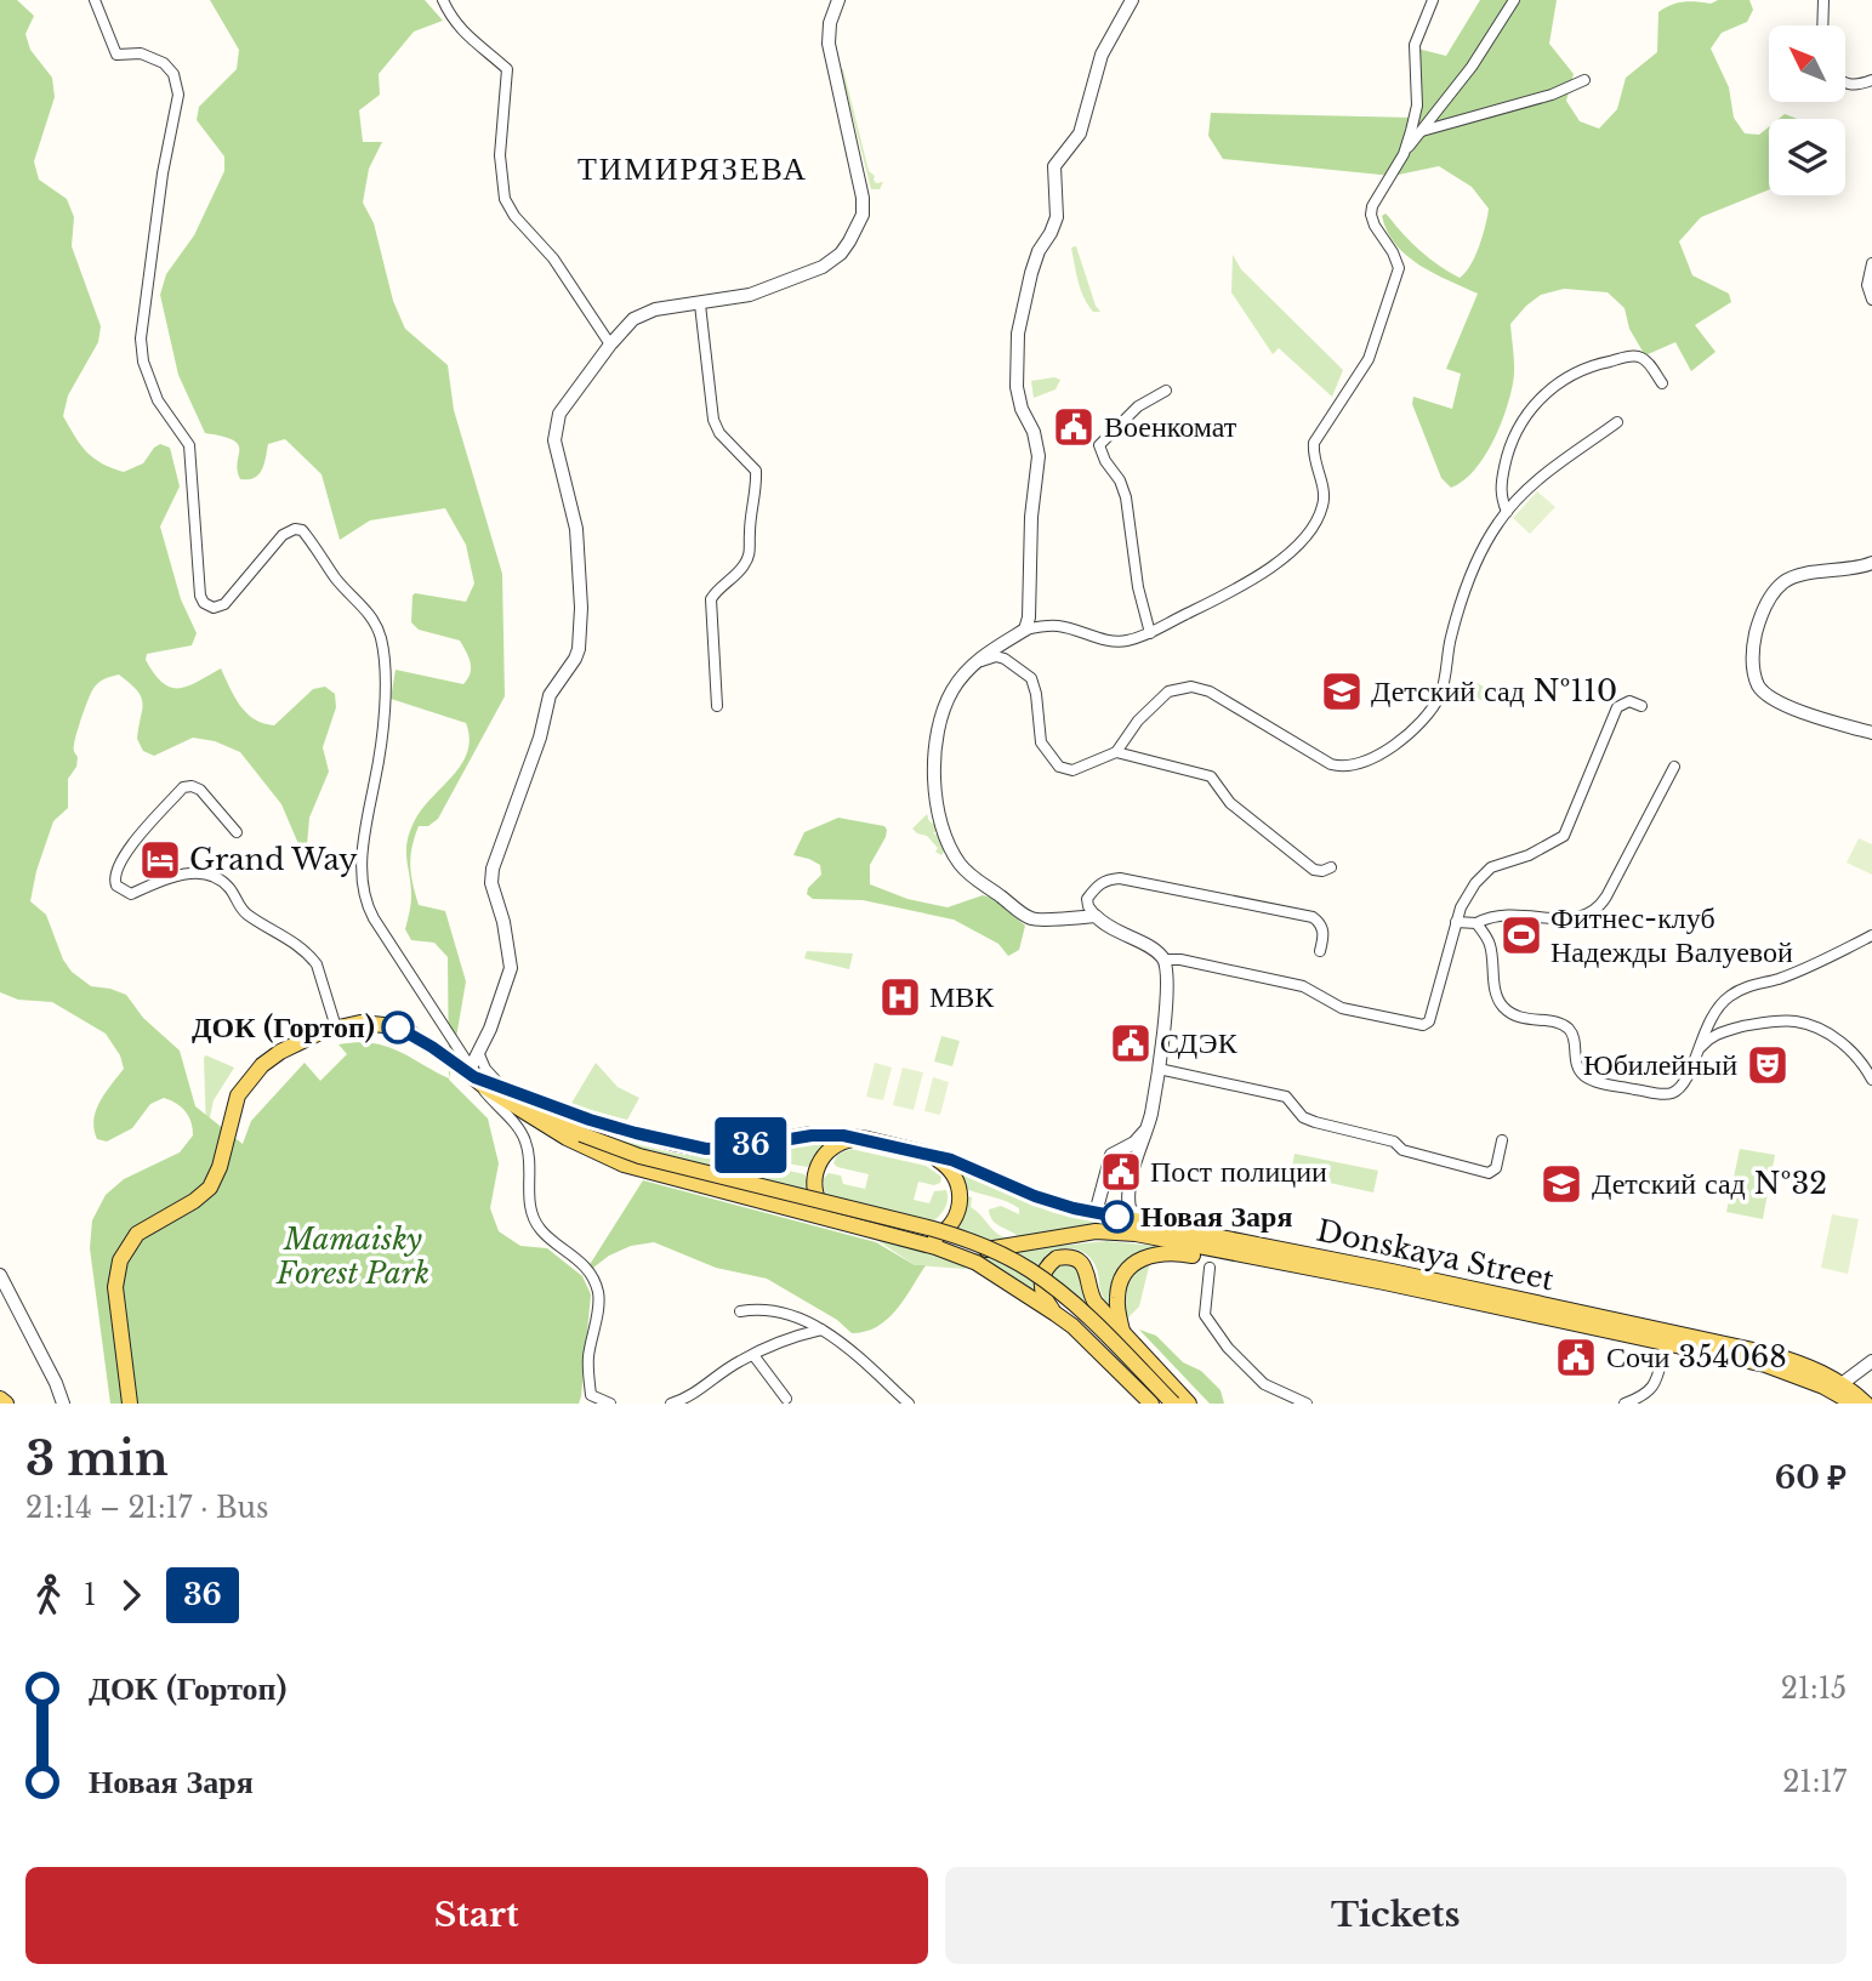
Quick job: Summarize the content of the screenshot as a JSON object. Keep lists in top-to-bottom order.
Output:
{
  "streets": {
    "main road": ["Donskaya Street"]
  },
  "districts": ["ТИМИРЯЗЕВА"],
  "parks": ["Mamaisky Forest Park"],
  "places": {
    "public building": [
      "Военкомат",
      "СДЭК",
      "Пост полиции",
      "Сочи 354068"
    ],
    "school or university": ["Детский сад №110", "Детский сад №32"],
    "hotel": ["Grand Way"],
    "sports": ["Фитнес-клуб Надежды Валуевой"],
    "hospital": ["МВК"],
    "other": ["ДОК (Гортоп)", "Новая Заря"],
    "theatre": ["Юбилейный"]
  },
  "lines": ["bus line 36"],
  "north": "top left",
  "page": {
    "on_map": "36",
    "heading": ["3 min", "21:14 – 21:17 · Bus", "60 ₽"],
    "legs": ["1", "36"],
    "list": [
      {
        "name": "ДОК (Гортоп)",
        "value": "21:15"
      },
      {
        "name": "Новая Заря",
        "value": "21:17"
      }
    ],
    "buttons": ["Start", "Tickets"]
  }
}
